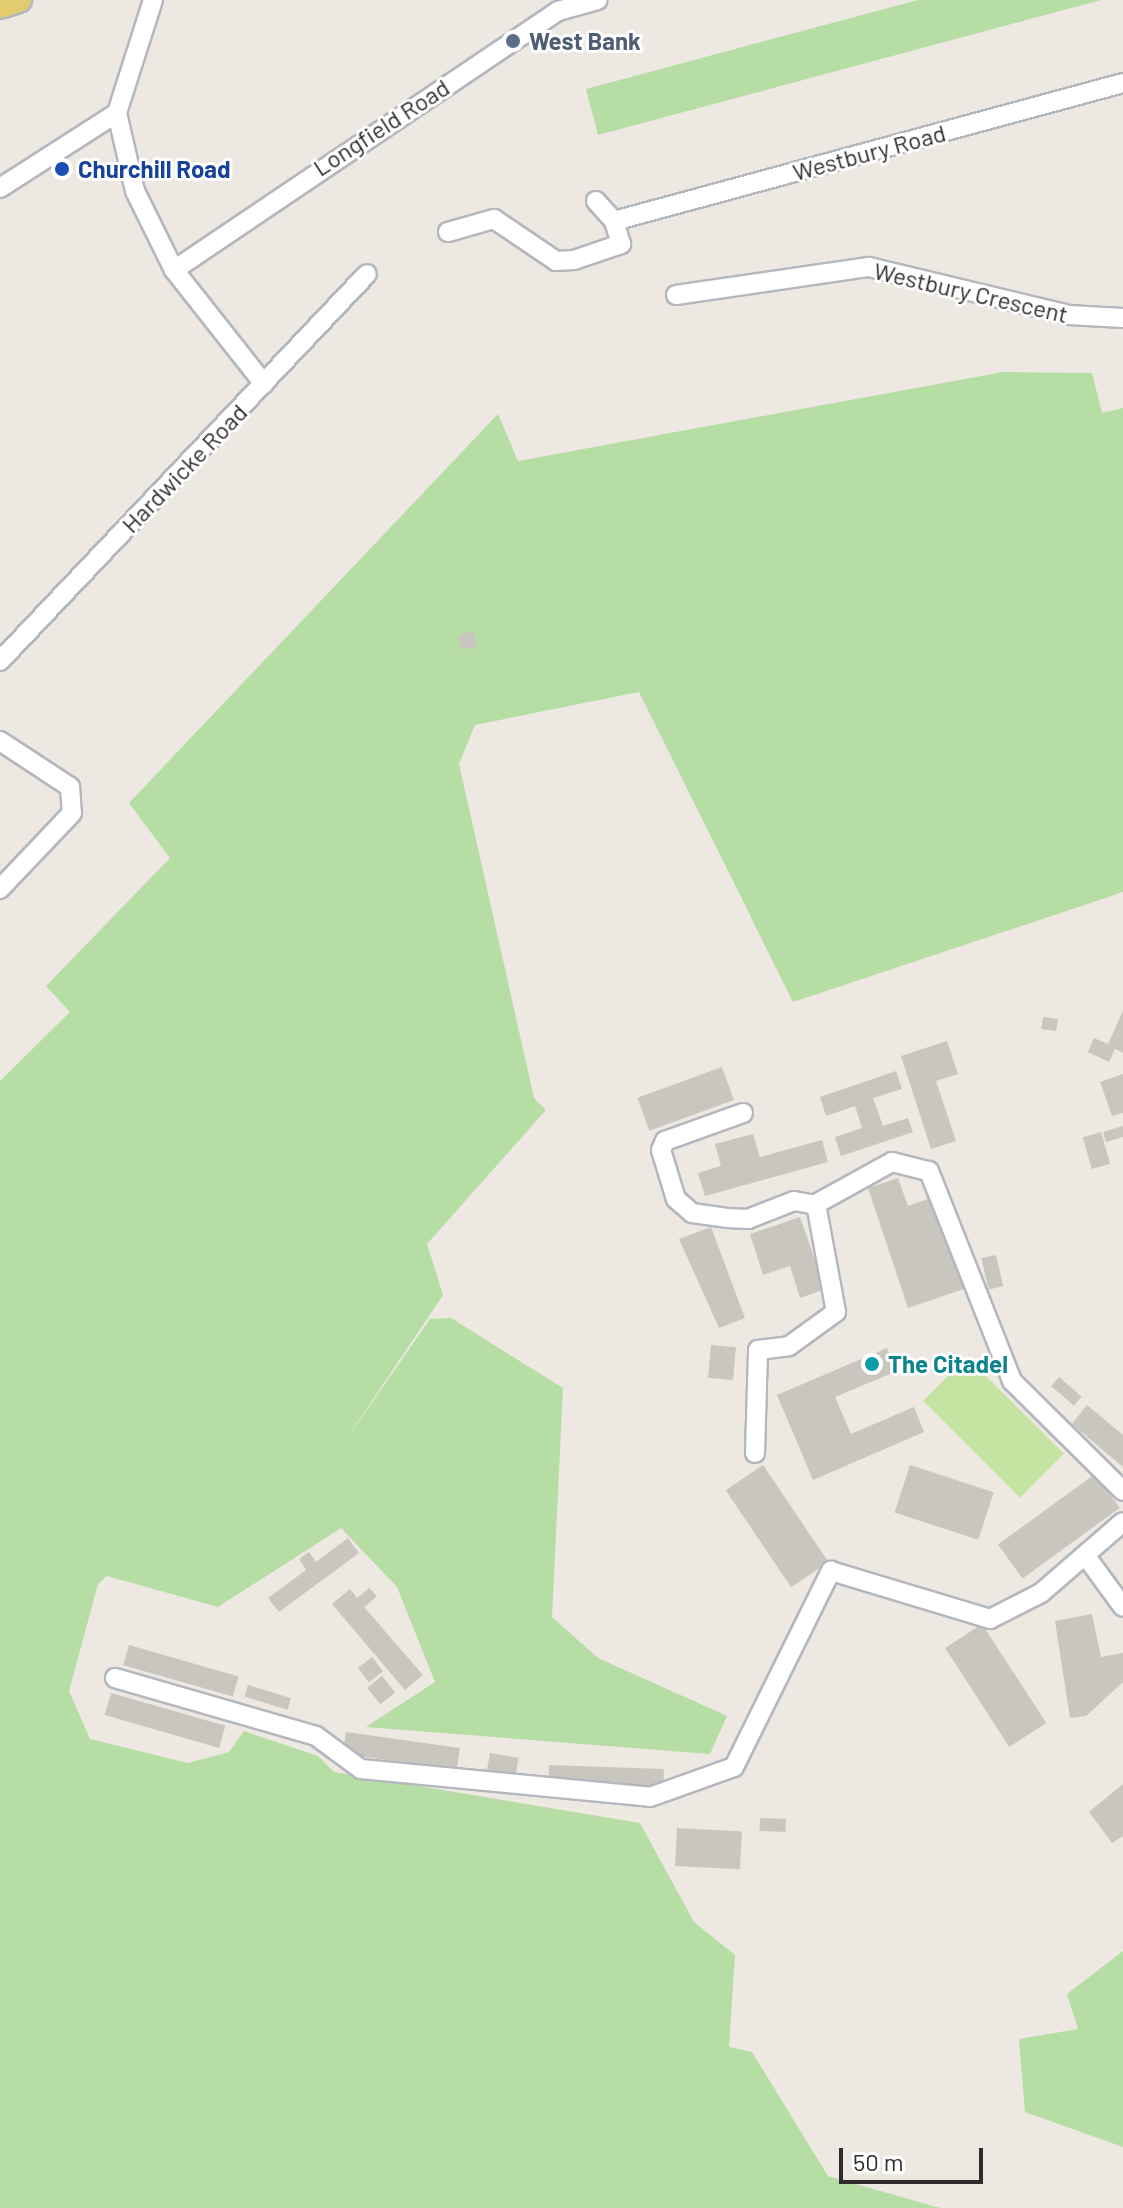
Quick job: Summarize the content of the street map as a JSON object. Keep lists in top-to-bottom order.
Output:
{
  "streets": {
    "street": [
      "Longfield Road",
      "Westbury Road",
      "Westbury Crescent",
      "Hardwicke Road"
    ]
  },
  "places": ["West Bank", "Churchill Road", "The Citadel"],
  "scale_bar": "50 m"
}
